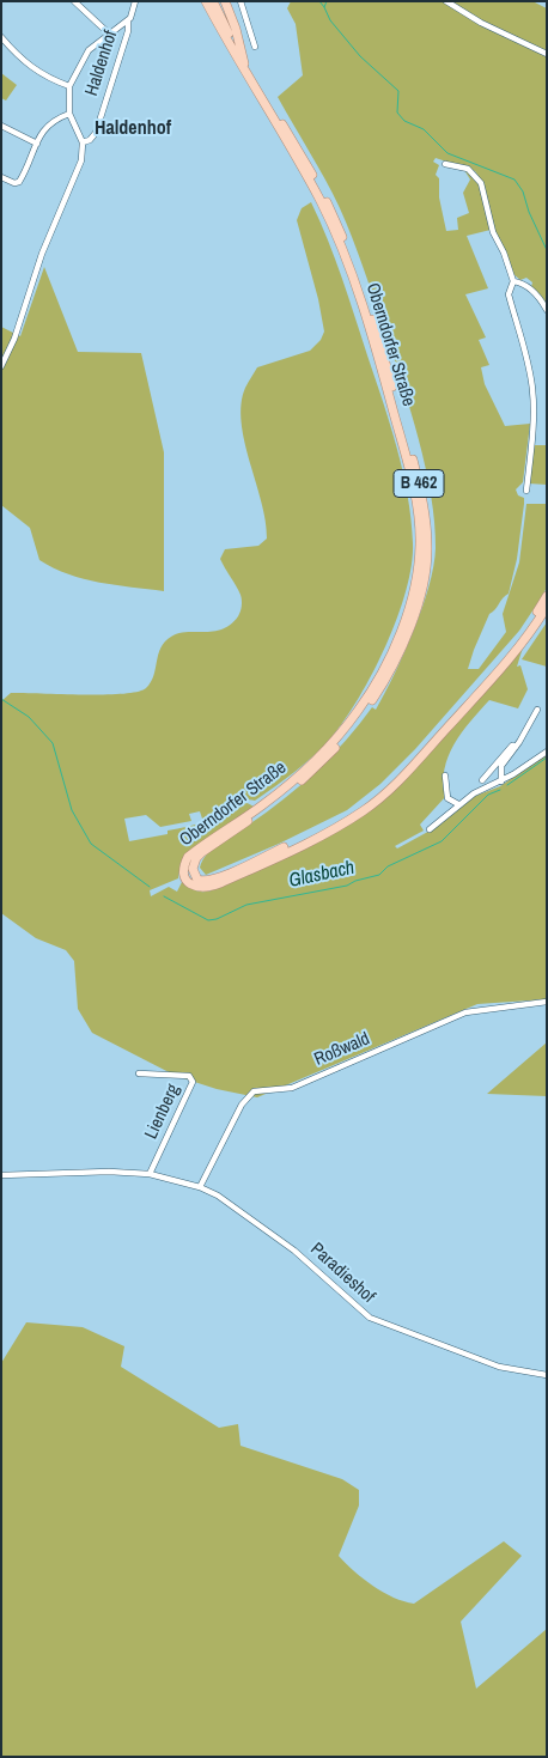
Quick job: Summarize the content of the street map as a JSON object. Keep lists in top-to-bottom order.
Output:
{
  "streets": {
    "main road": ["Oberndorfer Straße", "B 462"],
    "street": [
      "Haldenhof",
      "Roßwald",
      "Lienberg",
      "Paradieshof"
    ]
  },
  "crossings": [
    ["Oberndorfer Straße", "B 462"],
    ["Roßwald", "Paradieshof"]
  ],
  "districts": ["Haldenhof"],
  "water": ["Glasbach"]
}
